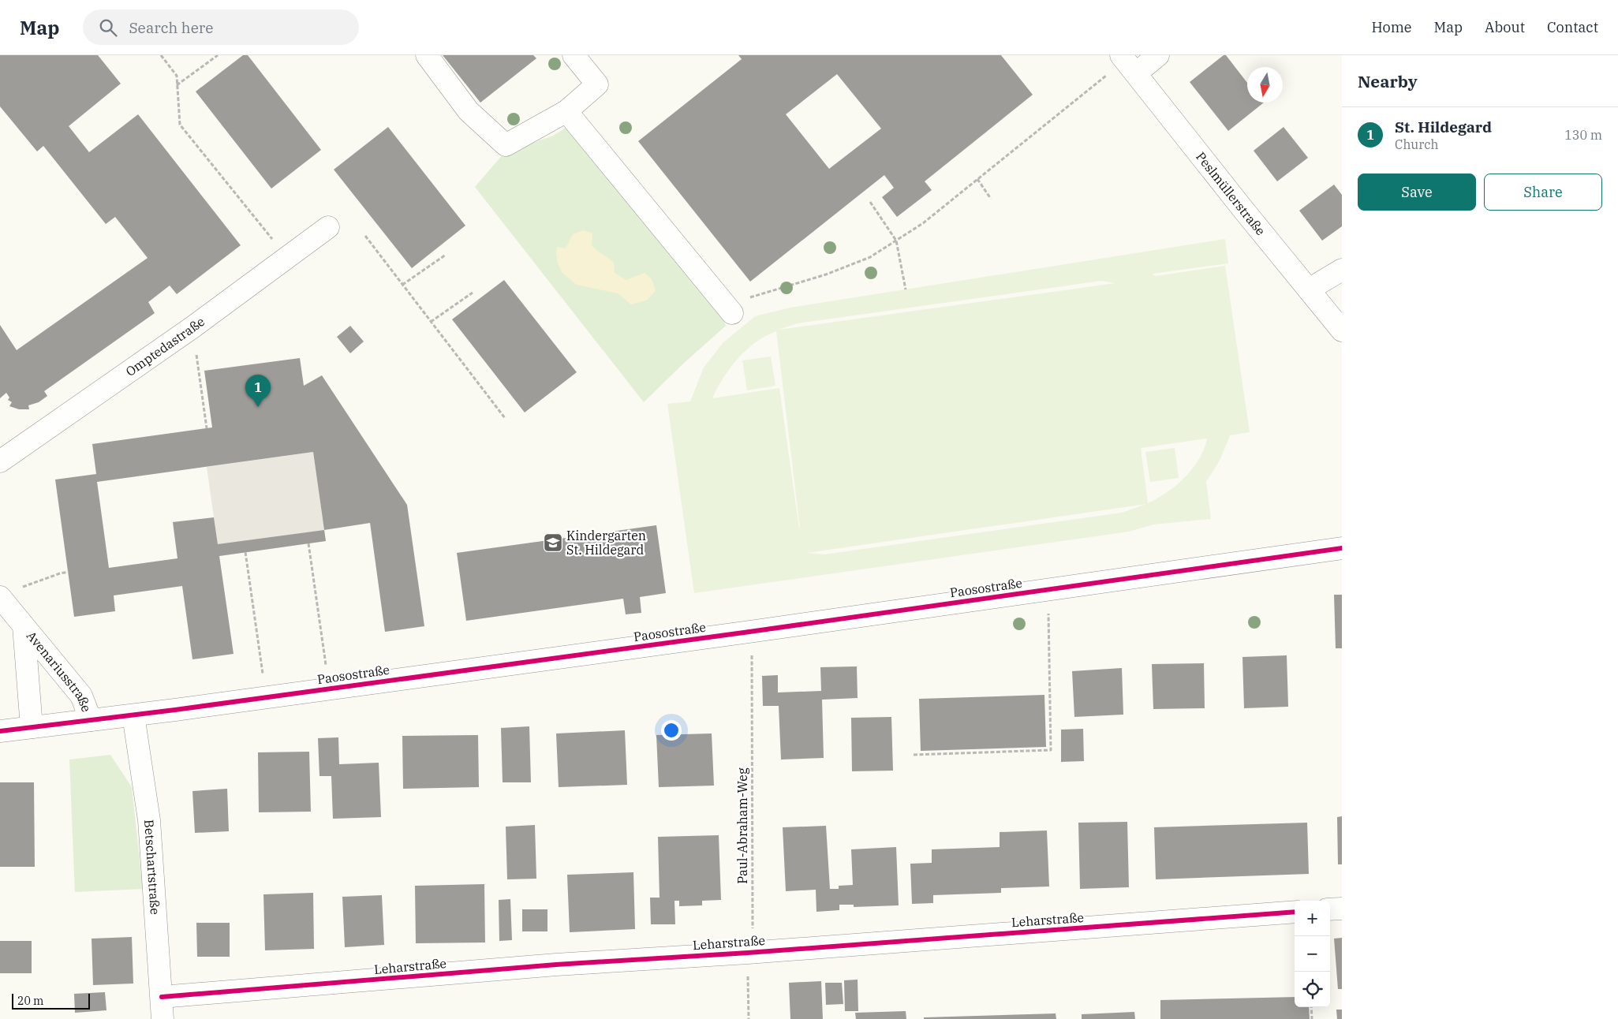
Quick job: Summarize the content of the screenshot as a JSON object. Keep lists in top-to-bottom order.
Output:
{
  "streets": {
    "street": [
      "Peslmüllerstraße",
      "Omptedastraße",
      "Paosostraße",
      "Avenariusstraße",
      "Betschartstraße",
      "Leharstraße"
    ],
    "path": ["Paul-Abraham-Weg"]
  },
  "crossings": [
    ["Paosostraße", "Avenariusstraße"],
    ["Paosostraße", "Paul-Abraham-Weg"],
    ["Paosostraße", "Betschartstraße"],
    ["Paul-Abraham-Weg", "Leharstraße"],
    ["Betschartstraße", "Leharstraße"]
  ],
  "places": {
    "school or university": ["Kindergarten St. Hildegard"]
  },
  "scale_bar": "20 m",
  "north": "bottom",
  "page": {
    "header": "Map",
    "search": "Search here",
    "nav": [
      "Home",
      "Map",
      "About",
      "Contact"
    ],
    "heading": "Nearby",
    "list": [
      {
        "mark": "1",
        "name": "St. Hildegard",
        "note": "Church",
        "value": "130 m"
      }
    ],
    "buttons": ["Save", "Share"],
    "pins": "1",
    "map_buttons": ["+", "−"],
    "scale": "20 m"
  }
}
